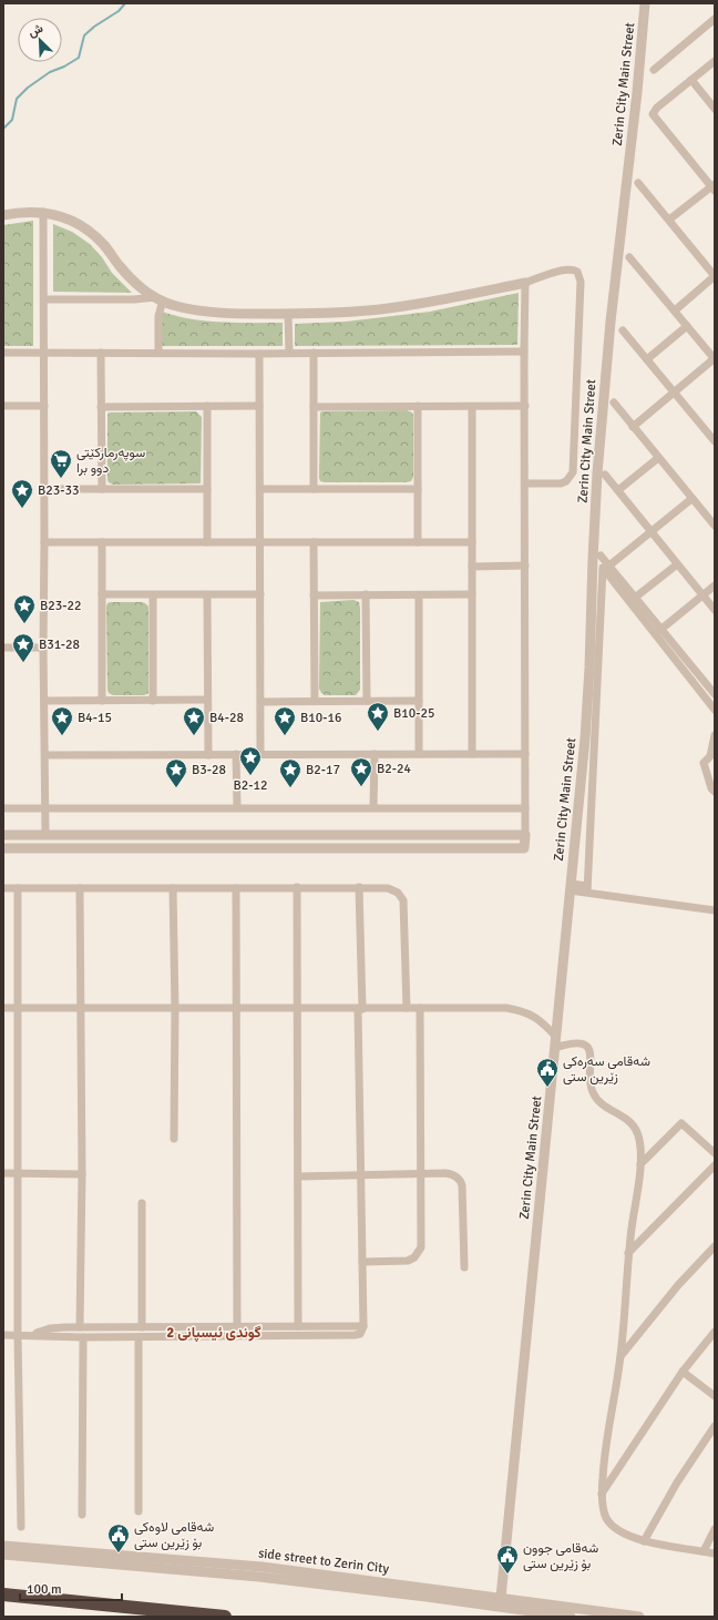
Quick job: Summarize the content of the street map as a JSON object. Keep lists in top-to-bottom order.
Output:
{
  "streets": {
    "street": ["Zerin City Main Street", "side street to Zerin City"]
  },
  "crossings": [
    ["Zerin City Main Street", "side street to Zerin City"]
  ],
  "districts": ["گوندی ئیسپانی 2"],
  "places": {
    "supermarket": ["سوپەرمارکێتی دوو برا"],
    "place": [
      "B23-33",
      "B23-22",
      "B31-28",
      "B10-25",
      "B4-15",
      "B4-28",
      "B10-16",
      "B2-12",
      "B2-24",
      "B3-28",
      "B2-17"
    ],
    "public building": ["شەقامی سەرەکی زێرین ستی", "شەقامی لاوەکی بۆ زێرین ستی", "شەقامی جوون بۆ زێرین ستی"]
  },
  "scale_bar": "100 m",
  "north": "top left"
}
